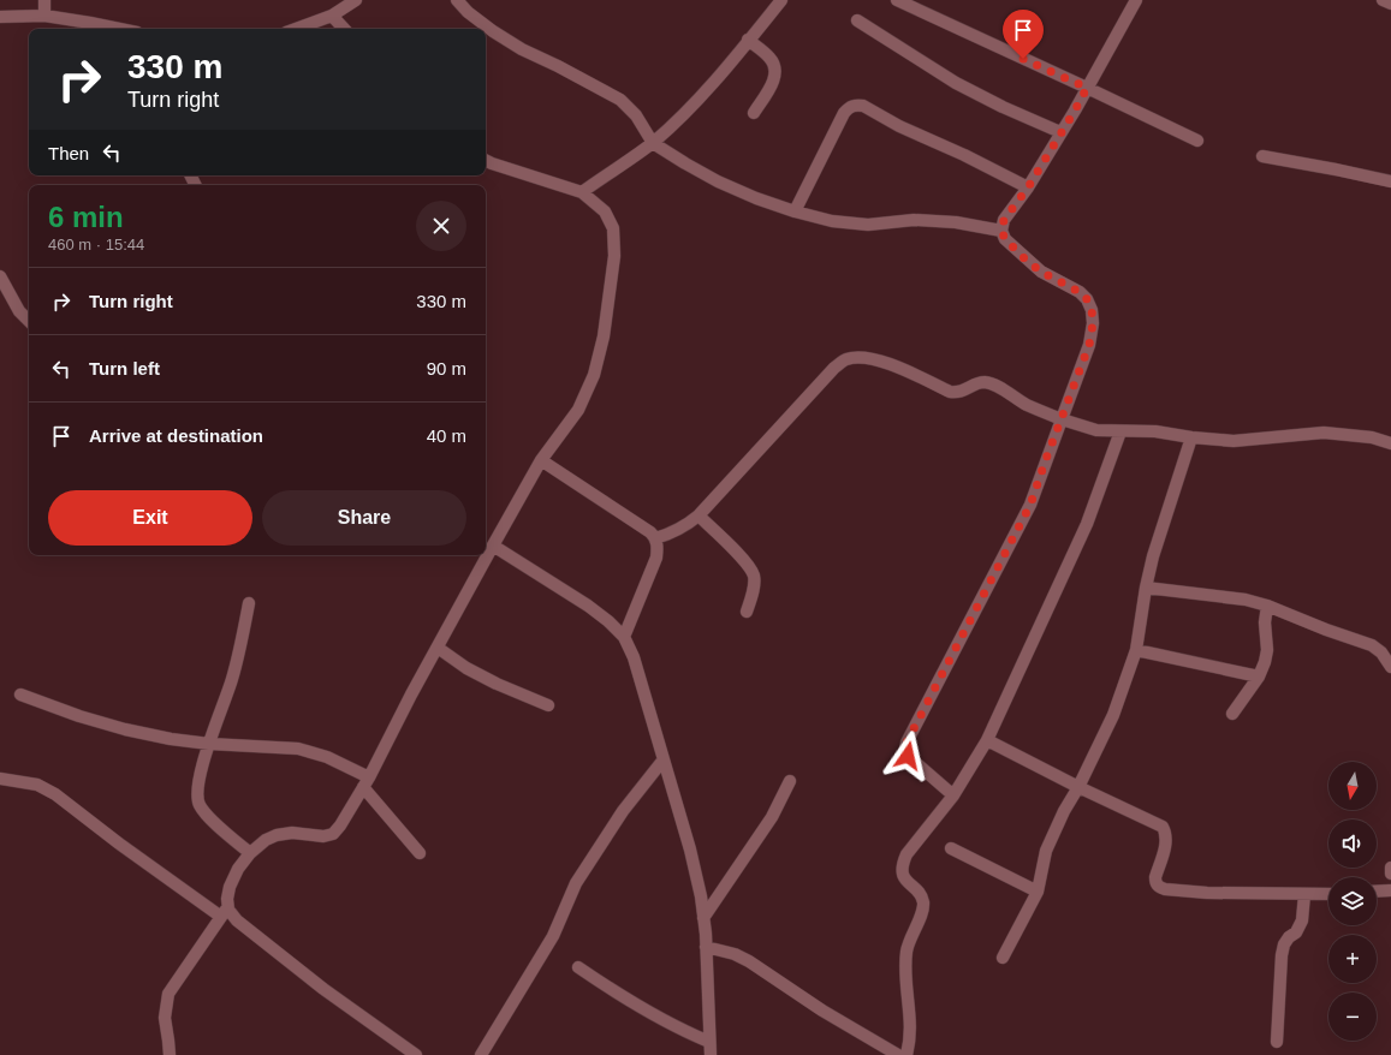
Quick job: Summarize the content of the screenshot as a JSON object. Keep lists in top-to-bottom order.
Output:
{
  "north": "bottom",
  "page": {
    "turn": ["330 m", "Turn right"],
    "then": "Then",
    "heading": ["6 min", "460 m · 15:44"],
    "list": [
      {
        "name": "Turn right",
        "value": "330 m"
      },
      {
        "name": "Turn left",
        "value": "90 m"
      },
      {
        "name": "Arrive at destination",
        "value": "40 m"
      }
    ],
    "buttons": ["Exit", "Share"],
    "map_buttons": ["+", "−"]
  }
}
